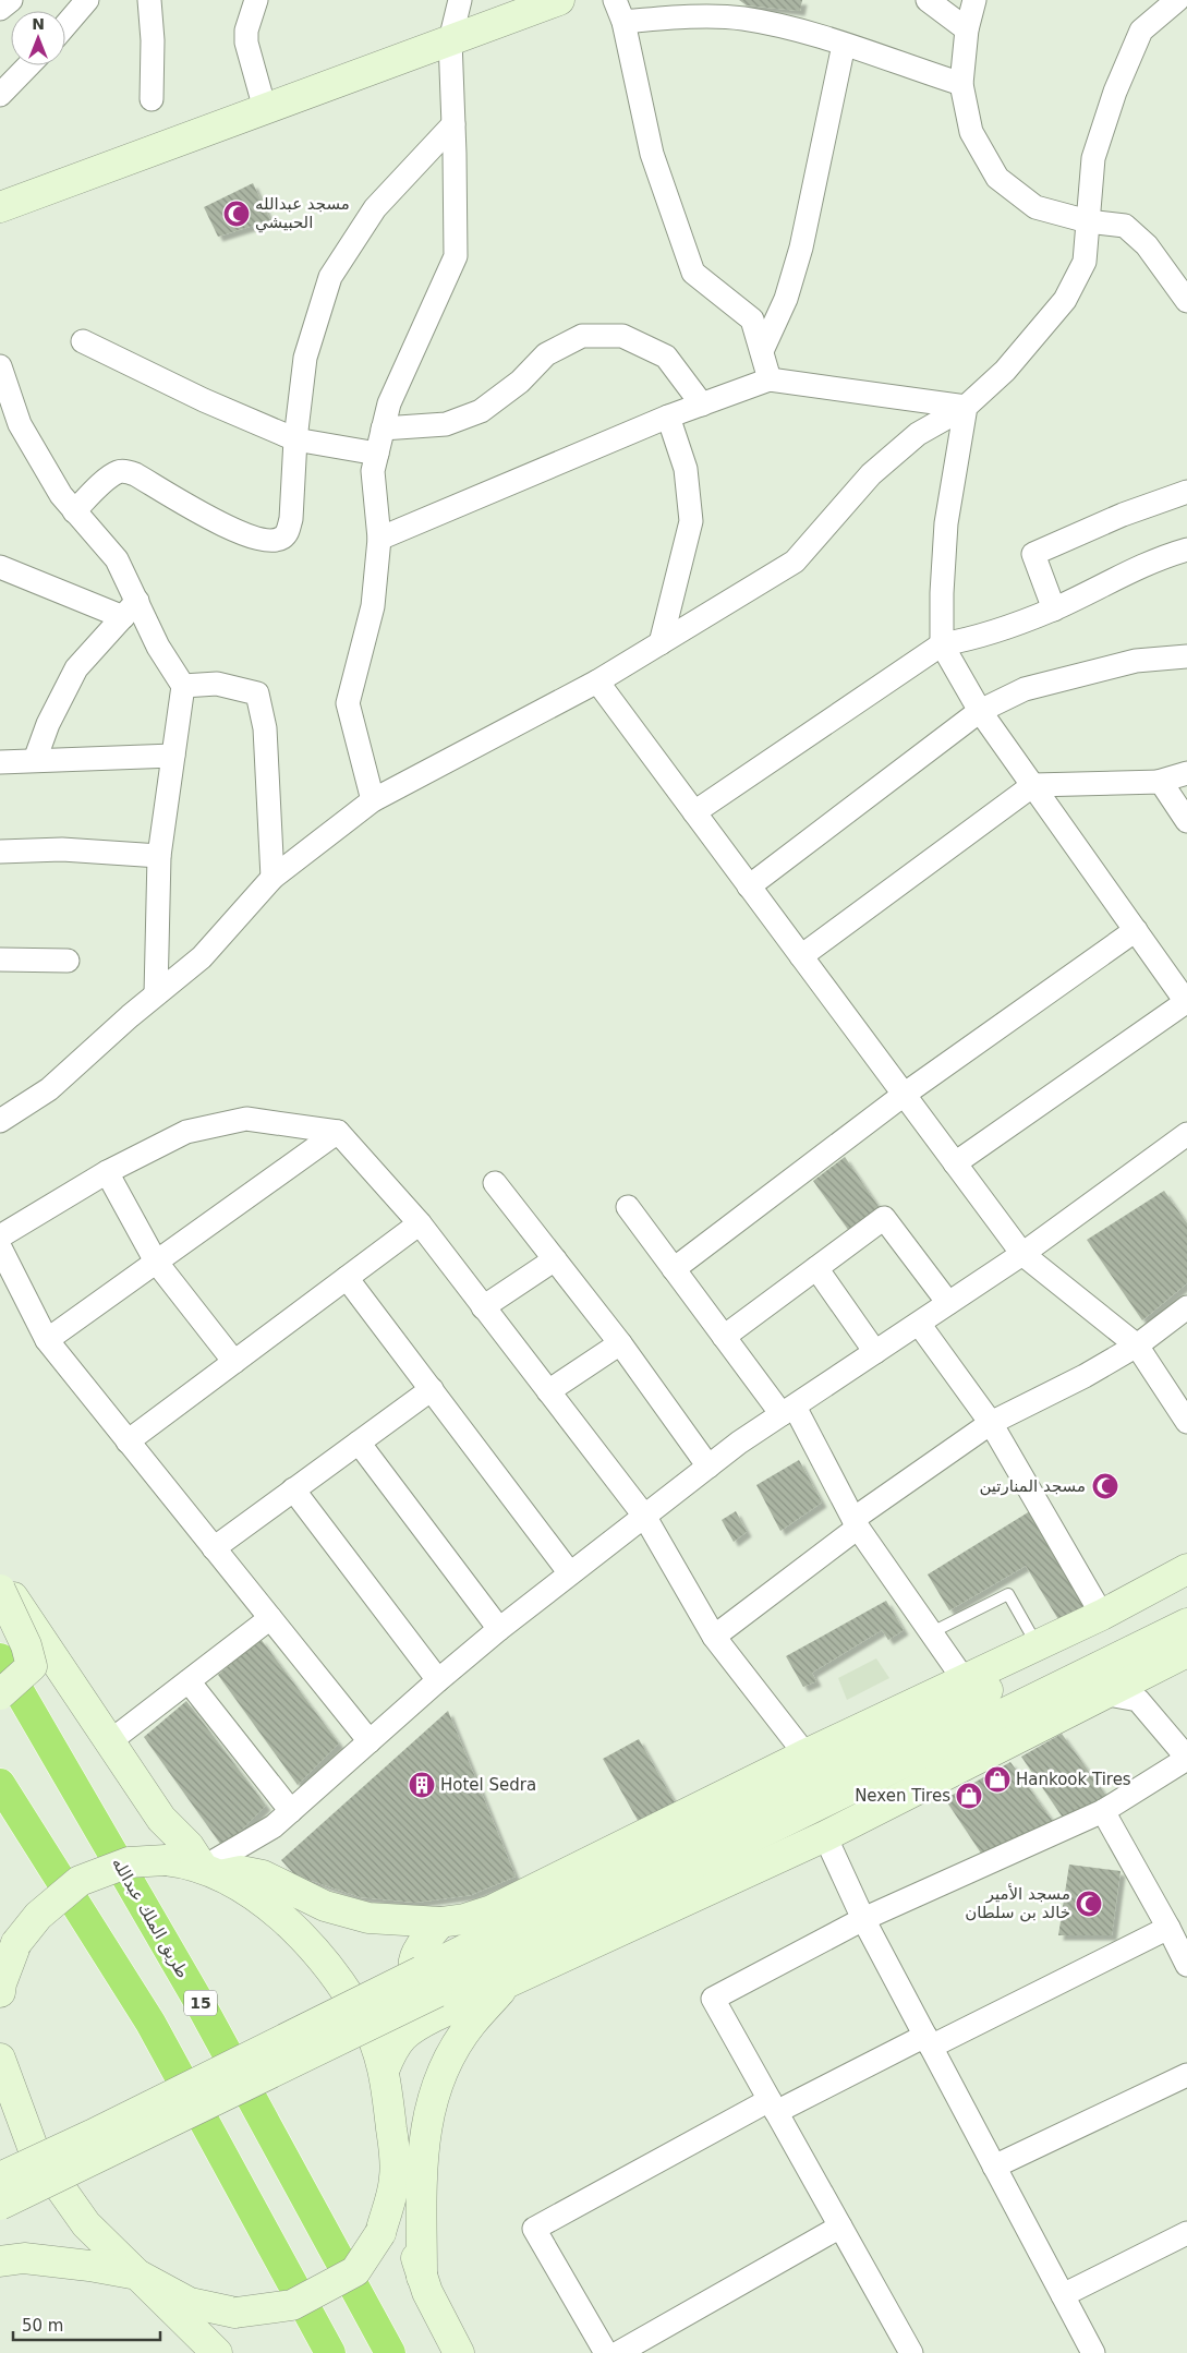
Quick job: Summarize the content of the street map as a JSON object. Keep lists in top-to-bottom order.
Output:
{
  "streets": {
    "highway": ["طريق الملك عبدالله", "15"]
  },
  "places": {
    "mosque": ["مسجد عبدالله الحبيشي", "مسجد المنارتين", "مسجد الأمير خالد بن سلطان"],
    "shop": ["Hankook Tires", "Nexen Tires"],
    "building": ["Hotel Sedra"]
  },
  "scale_bar": "50 m",
  "north": "top"
}
